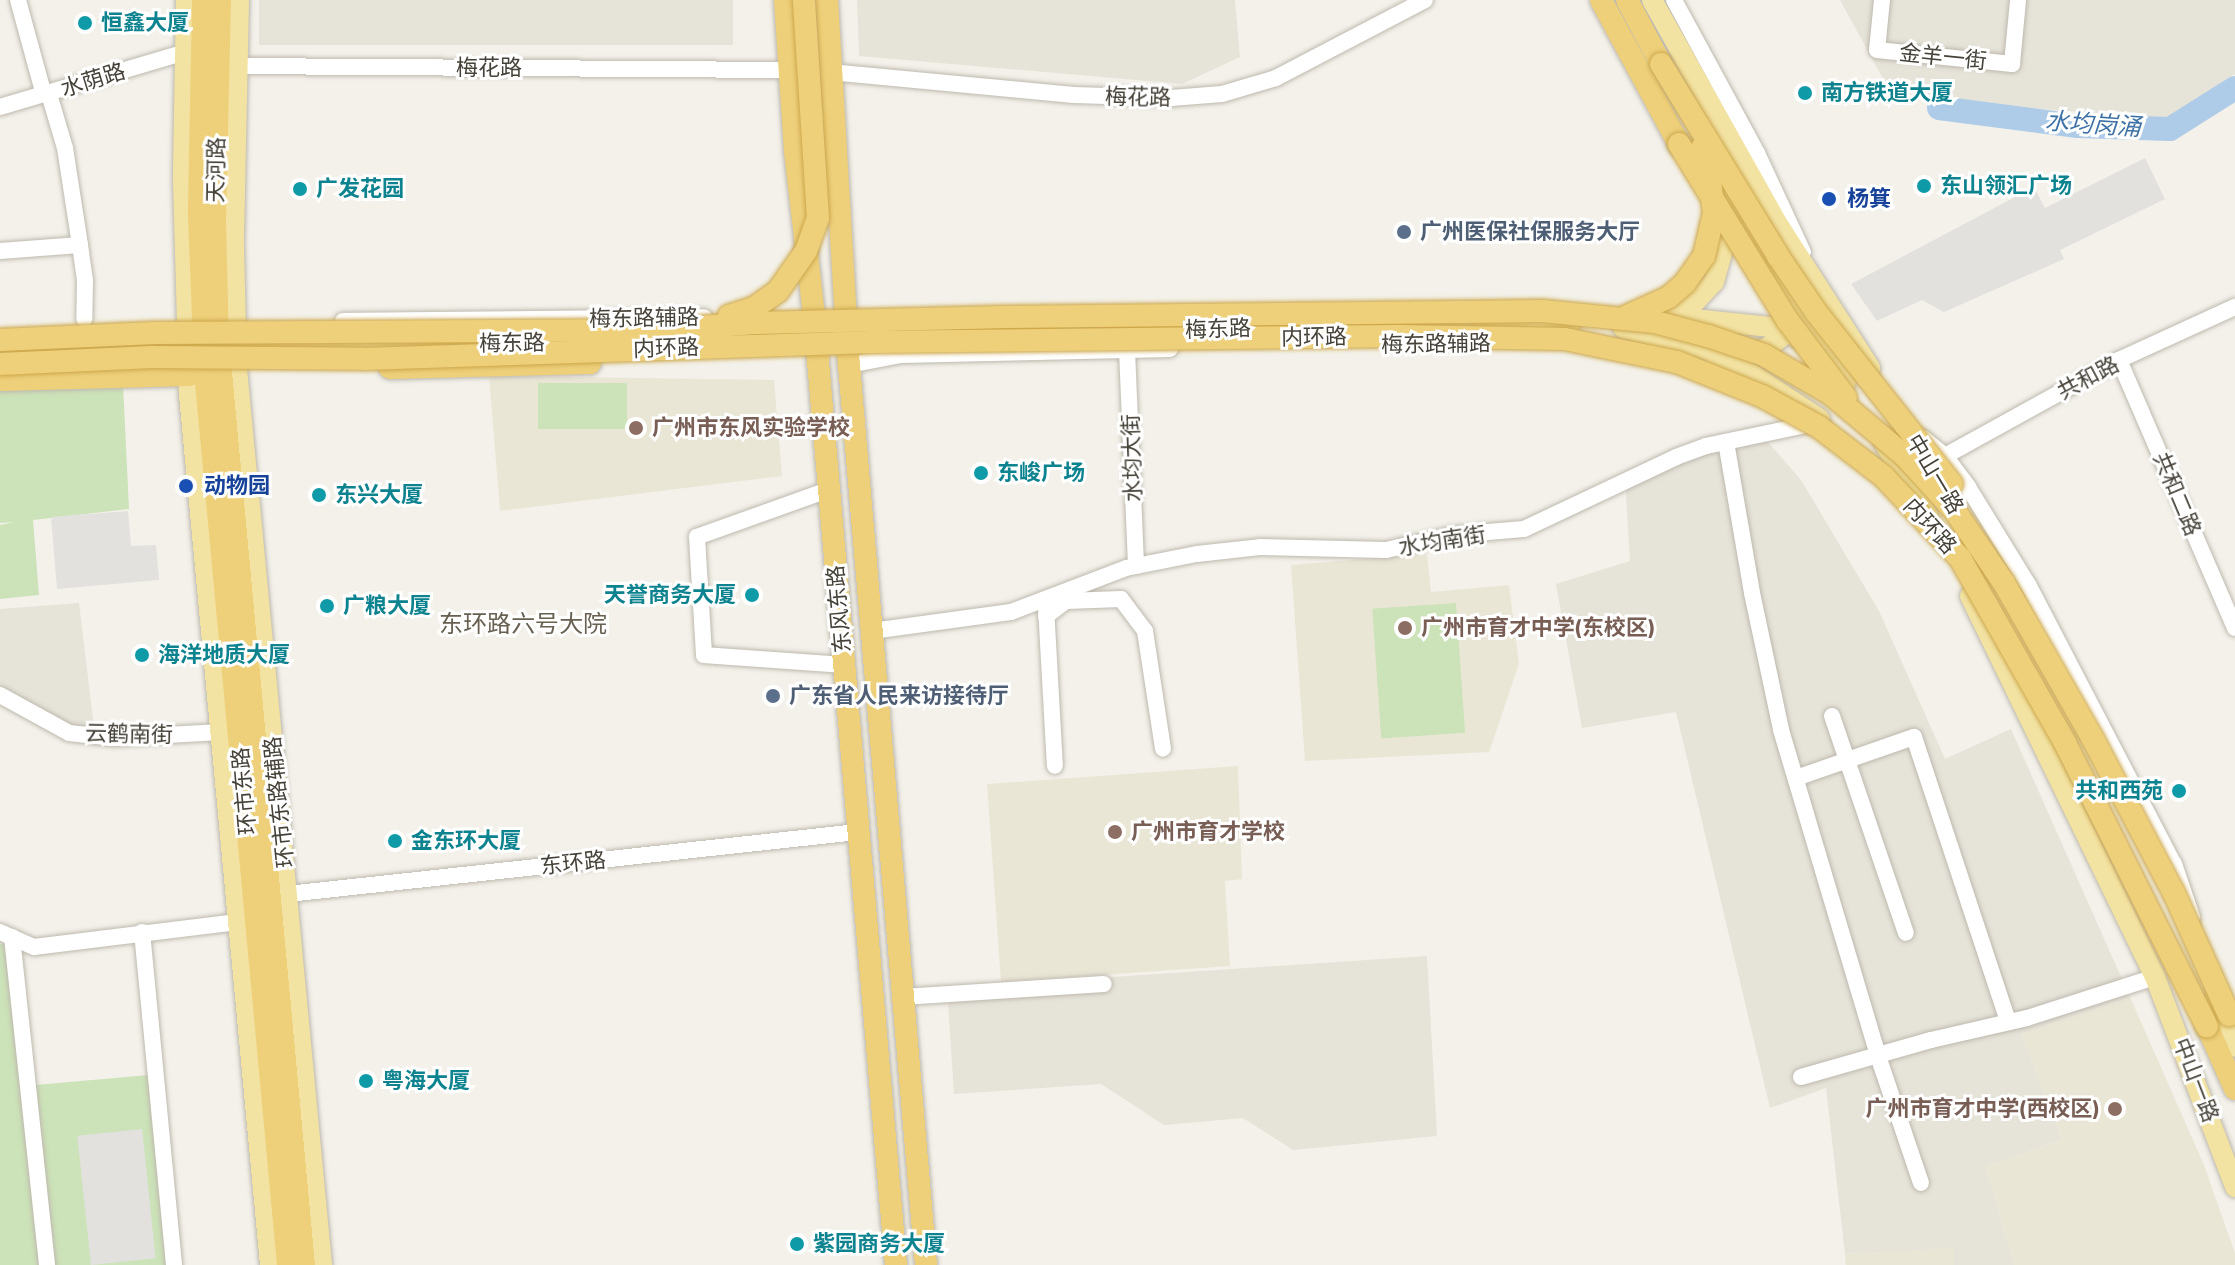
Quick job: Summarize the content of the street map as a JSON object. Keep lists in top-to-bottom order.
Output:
{
  "streets": {
    "highway": [
      "天河路",
      "内环路",
      "东风东路",
      "环市东路"
    ],
    "main road": ["梅东路", "中山一路", "环市东路辅路"],
    "street": [
      "金羊一街",
      "梅花路",
      "水荫路",
      "共和路",
      "水均大街",
      "共和二路",
      "水均南街",
      "云鹤南街",
      "东环路"
    ]
  },
  "crossings": [
    ["梅花路", "东风东路"],
    ["梅花路", "环市东路辅路"],
    ["天河路", "梅东路"],
    ["天河路", "环市东路"],
    ["天河路", "环市东路辅路"],
    ["梅东路", "东风东路"],
    ["梅东路", "环市东路"],
    ["梅东路", "环市东路辅路"],
    ["共和路", "共和二路"],
    ["水均大街", "水均南街"],
    ["水均南街", "东风东路"],
    ["东风东路", "东环路"],
    ["环市东路", "环市东路辅路"],
    ["环市东路辅路", "东环路"]
  ],
  "districts": ["东环路六号大院"],
  "water": ["水均岗涌"],
  "places": [
    "恒鑫大厦",
    "南方铁道大厦",
    "东山领汇广场",
    "广发花园",
    "杨箕",
    "广州医保社保服务大厅",
    "广州市东风实验学校",
    "东峻广场",
    "动物园",
    "东兴大厦",
    "天誉商务大厦",
    "广粮大厦",
    "广州市育才中学(东校区)",
    "海洋地质大厦",
    "广东省人民来访接待厅",
    "共和西苑",
    "广州市育才学校",
    "金东环大厦",
    "粤海大厦",
    "广州市育才中学(西校区)",
    "紫园商务大厦"
  ]
}
